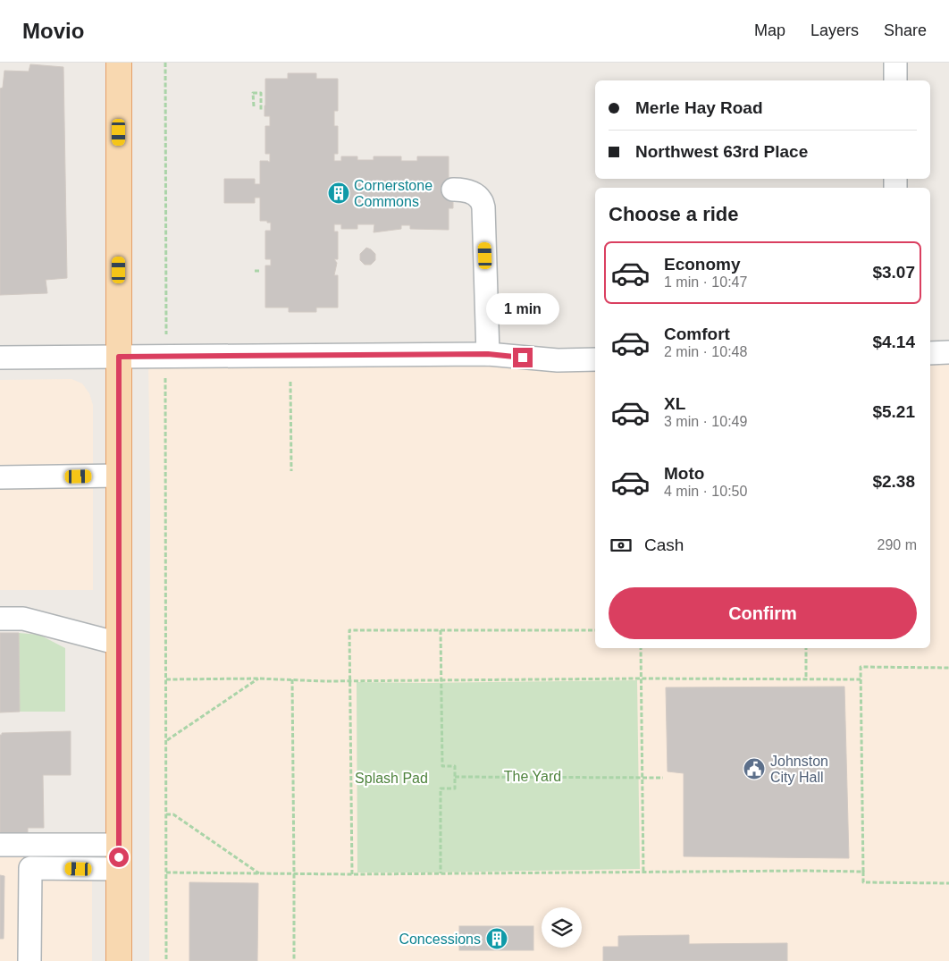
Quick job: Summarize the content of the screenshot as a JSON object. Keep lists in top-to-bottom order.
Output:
{
  "parks": ["The Yard", "Splash Pad"],
  "places": {
    "building": ["Cornerstone Commons", "Concessions"],
    "public building": ["Johnston City Hall"]
  },
  "page": {
    "header": "Movio",
    "nav": ["Map", "Layers", "Share"],
    "banner": ["Merle Hay Road", "Northwest 63rd Place"],
    "heading": "Choose a ride",
    "list": [
      {
        "name": "Economy",
        "note": "1 min · 10:47",
        "value": "$3.07"
      },
      {
        "name": "Comfort",
        "note": "2 min · 10:48",
        "value": "$4.14"
      },
      {
        "name": "XL",
        "note": "3 min · 10:49",
        "value": "$5.21"
      },
      {
        "name": "Moto",
        "note": "4 min · 10:50",
        "value": "$2.38"
      }
    ],
    "bubble": "1 min",
    "pay": ["Cash", "290 m"],
    "buttons": "Confirm"
  }
}
